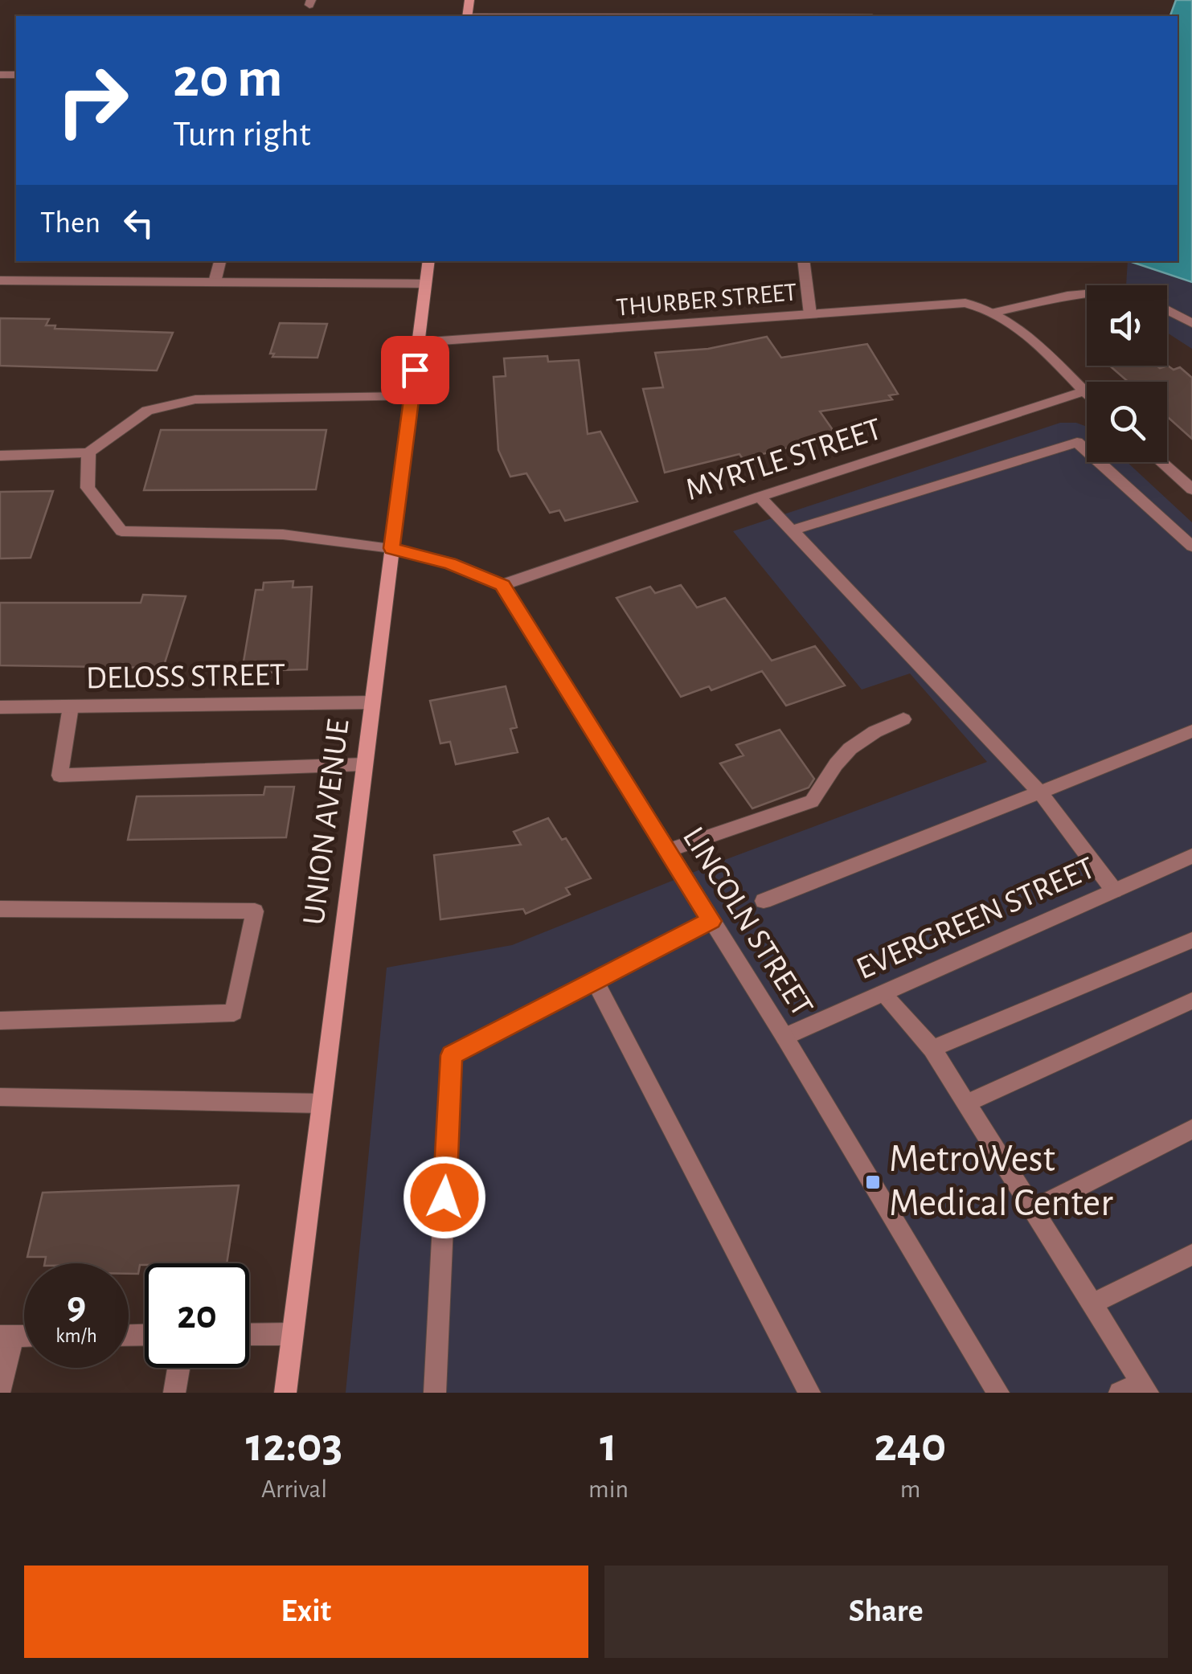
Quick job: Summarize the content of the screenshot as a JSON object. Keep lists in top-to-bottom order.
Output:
{
  "streets": {
    "main road": ["UNION AVENUE"],
    "street": [
      "THURBER STREET",
      "MYRTLE STREET",
      "DELOSS STREET",
      "EVERGREEN STREET",
      "LINCOLN STREET"
    ]
  },
  "crossings": [
    ["THURBER STREET", "UNION AVENUE"],
    ["MYRTLE STREET", "LINCOLN STREET"],
    ["DELOSS STREET", "UNION AVENUE"],
    ["EVERGREEN STREET", "LINCOLN STREET"]
  ],
  "places": {
    "transit": ["MetroWest Medical Center"]
  },
  "page": {
    "turn": ["20 m", "Turn right"],
    "then": "Then",
    "speed": "9 km/h",
    "limit": "20",
    "eta": [
      "12:03",
      "Arrival",
      "1",
      "min",
      "240",
      "m"
    ],
    "buttons": ["Exit", "Share"]
  }
}
